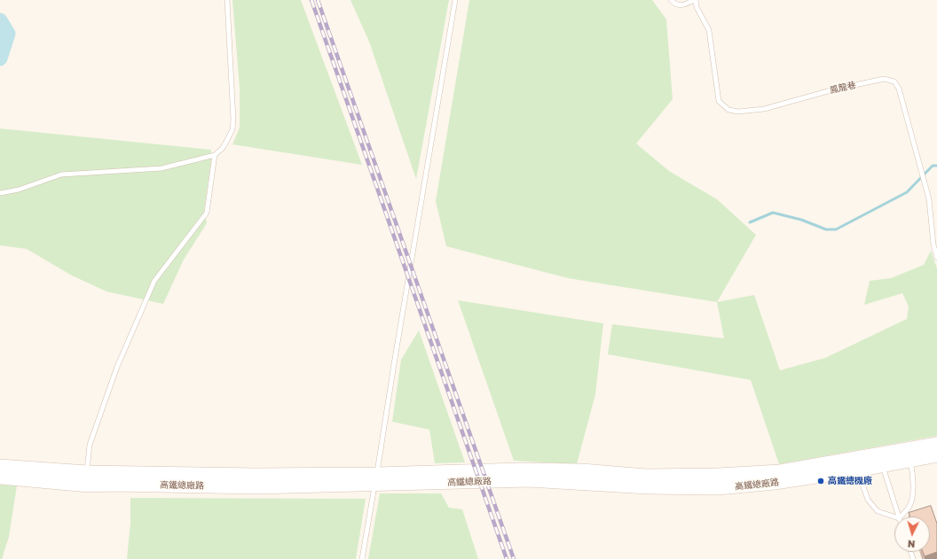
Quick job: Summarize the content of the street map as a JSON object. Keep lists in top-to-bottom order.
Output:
{
  "streets": {
    "street": ["高鐵總廠路"],
    "lane": ["鳳龍巷"]
  },
  "places": ["高鐵總機廠"],
  "north": "bottom"
}
